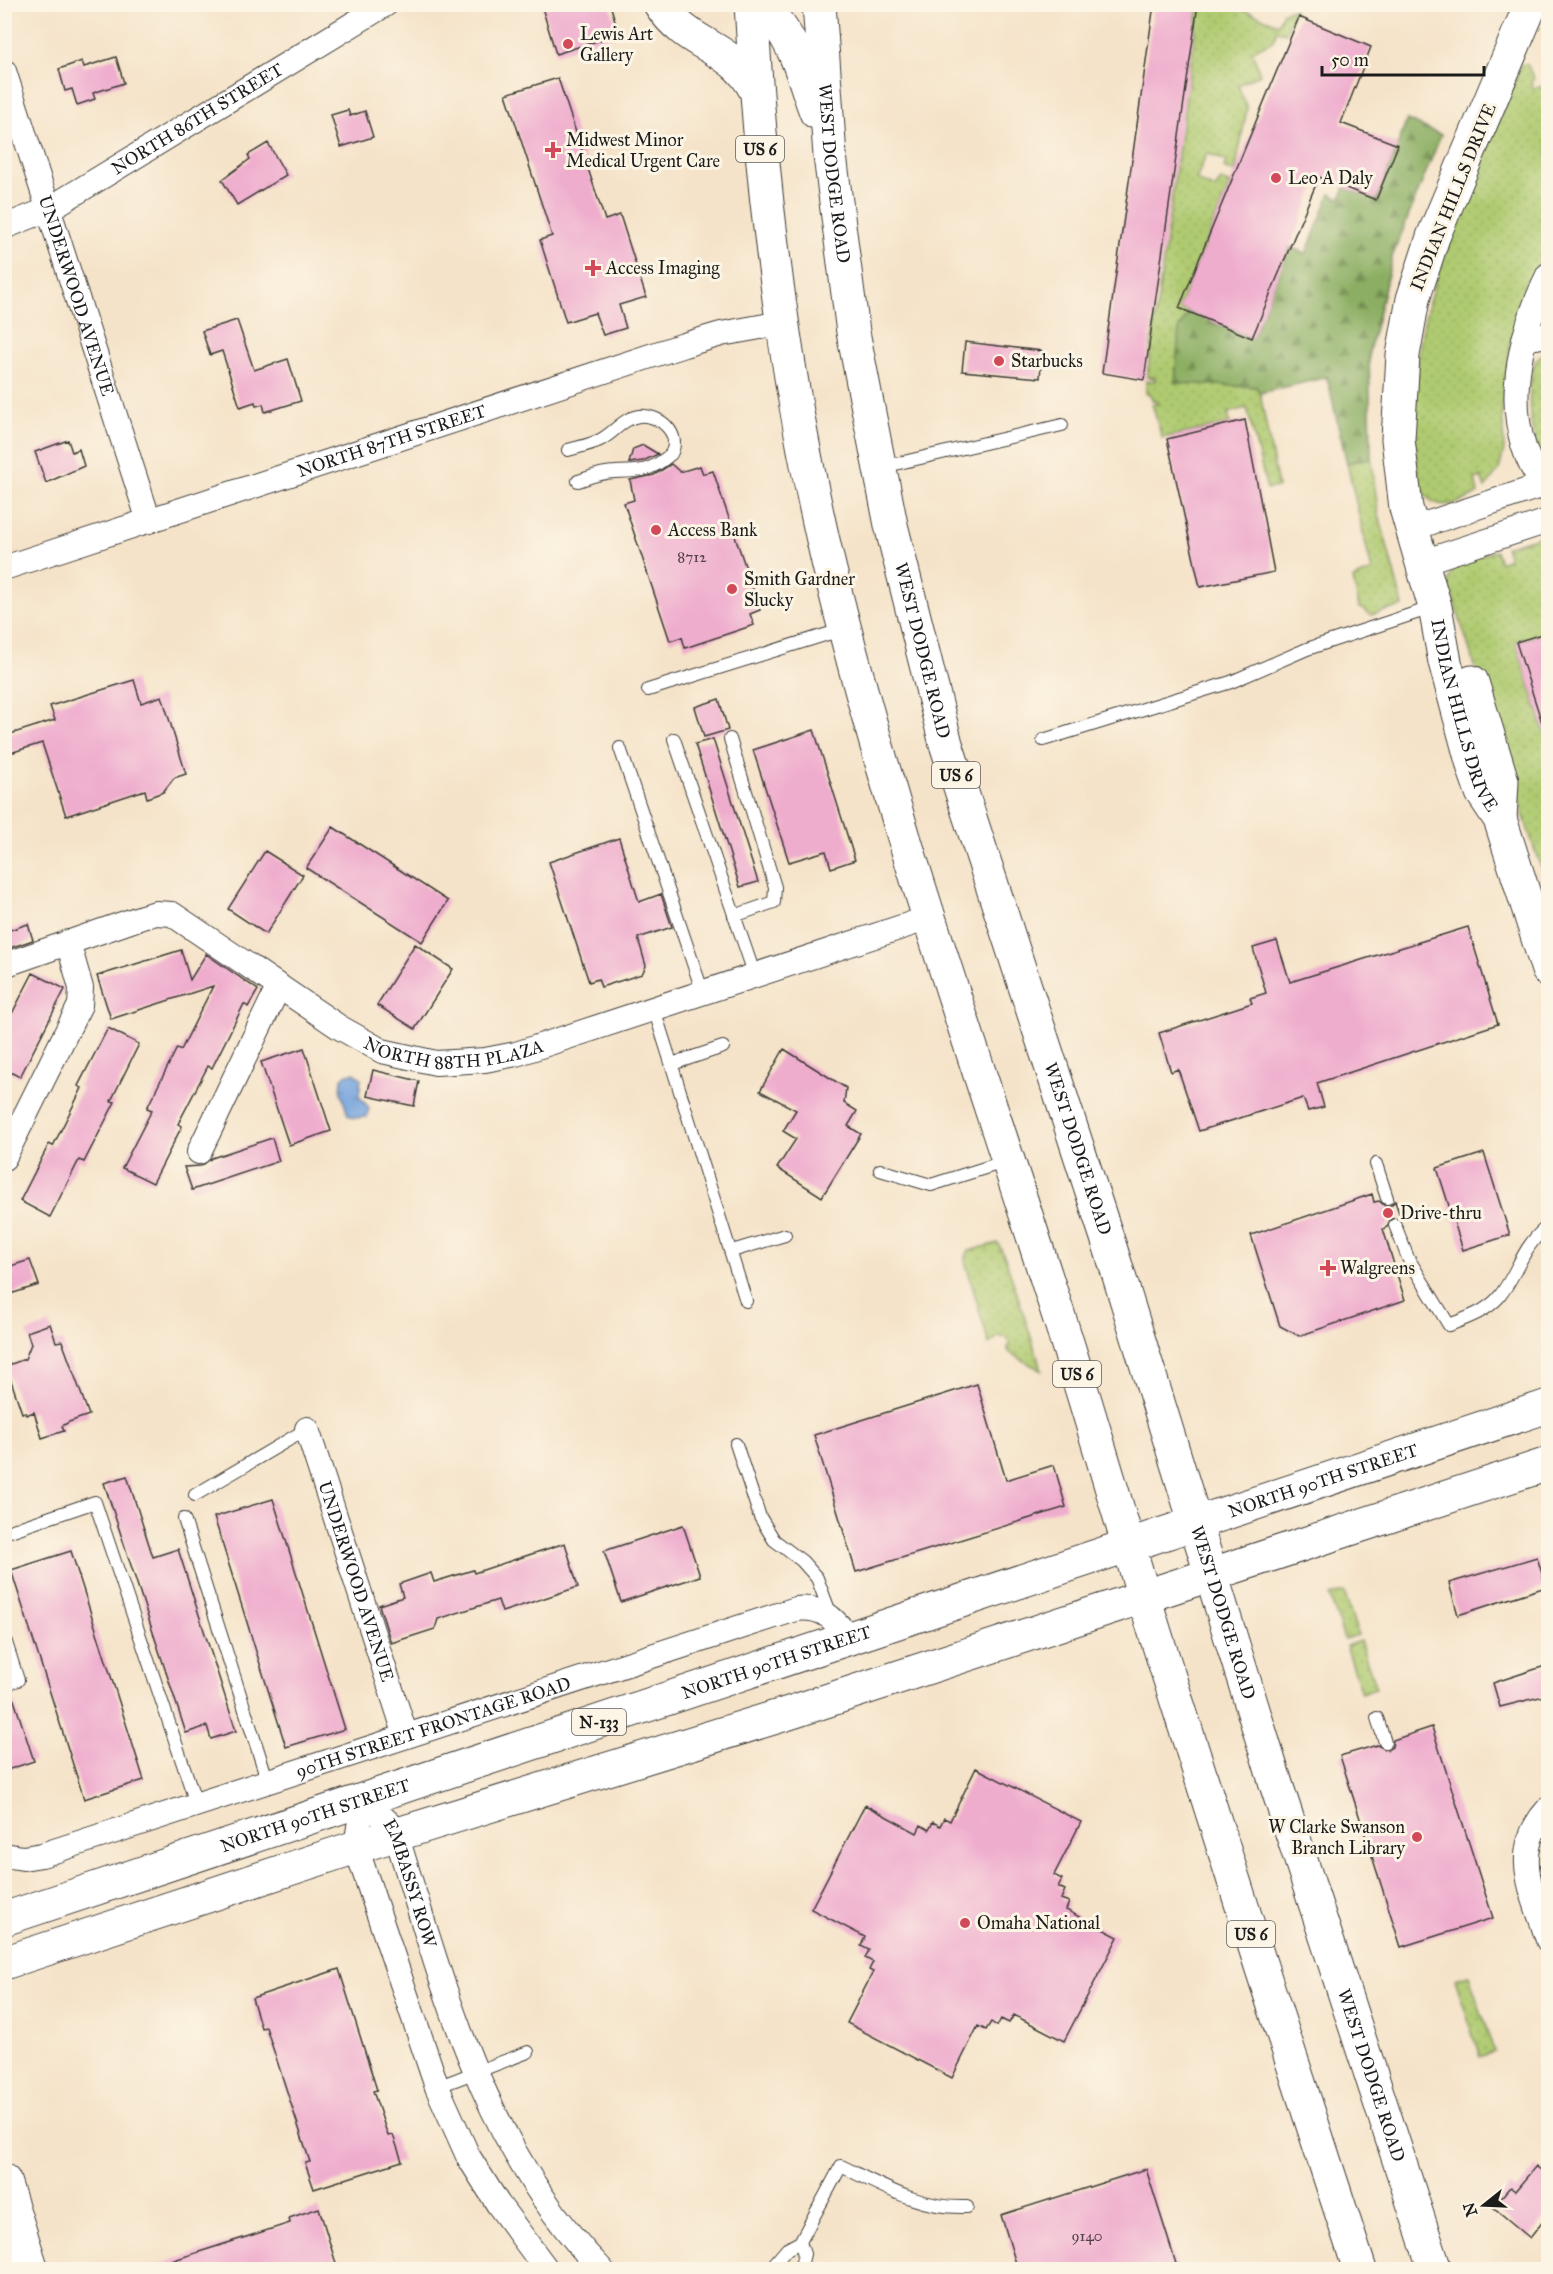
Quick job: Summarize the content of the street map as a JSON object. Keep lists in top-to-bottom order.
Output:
{
  "streets": {
    "main road": [
      "US 6",
      "WEST DODGE ROAD",
      "INDIAN HILLS DRIVE",
      "NORTH 90TH STREET",
      "N-133"
    ],
    "street": [
      "NORTH 86TH STREET",
      "UNDERWOOD AVENUE",
      "NORTH 87TH STREET",
      "NORTH 88TH PLAZA",
      "90TH STREET FRONTAGE ROAD",
      "EMBASSY ROW"
    ]
  },
  "crossings": [
    ["NORTH 86TH STREET", "UNDERWOOD AVENUE"],
    ["US 6", "NORTH 87TH STREET"],
    ["US 6", "NORTH 88TH PLAZA"],
    ["US 6", "NORTH 90TH STREET"],
    ["WEST DODGE ROAD", "NORTH 90TH STREET"],
    ["UNDERWOOD AVENUE", "NORTH 87TH STREET"],
    ["UNDERWOOD AVENUE", "90TH STREET FRONTAGE ROAD"],
    ["NORTH 90TH STREET", "90TH STREET FRONTAGE ROAD"],
    ["NORTH 90TH STREET", "EMBASSY ROW"]
  ],
  "places": {
    "other": [
      "Lewis Art Gallery",
      "Leo A Daly",
      "Starbucks",
      "Access Bank",
      "Smith Gardner Slucky",
      "Drive-thru",
      "W Clarke Swanson Branch Library",
      "Omaha National"
    ],
    "health": ["Midwest Minor Medical Urgent Care", "Access Imaging", "Walgreens"]
  },
  "house_numbers": ["8712", "9140"],
  "scale_bar": "50 m",
  "north": "left"
}
